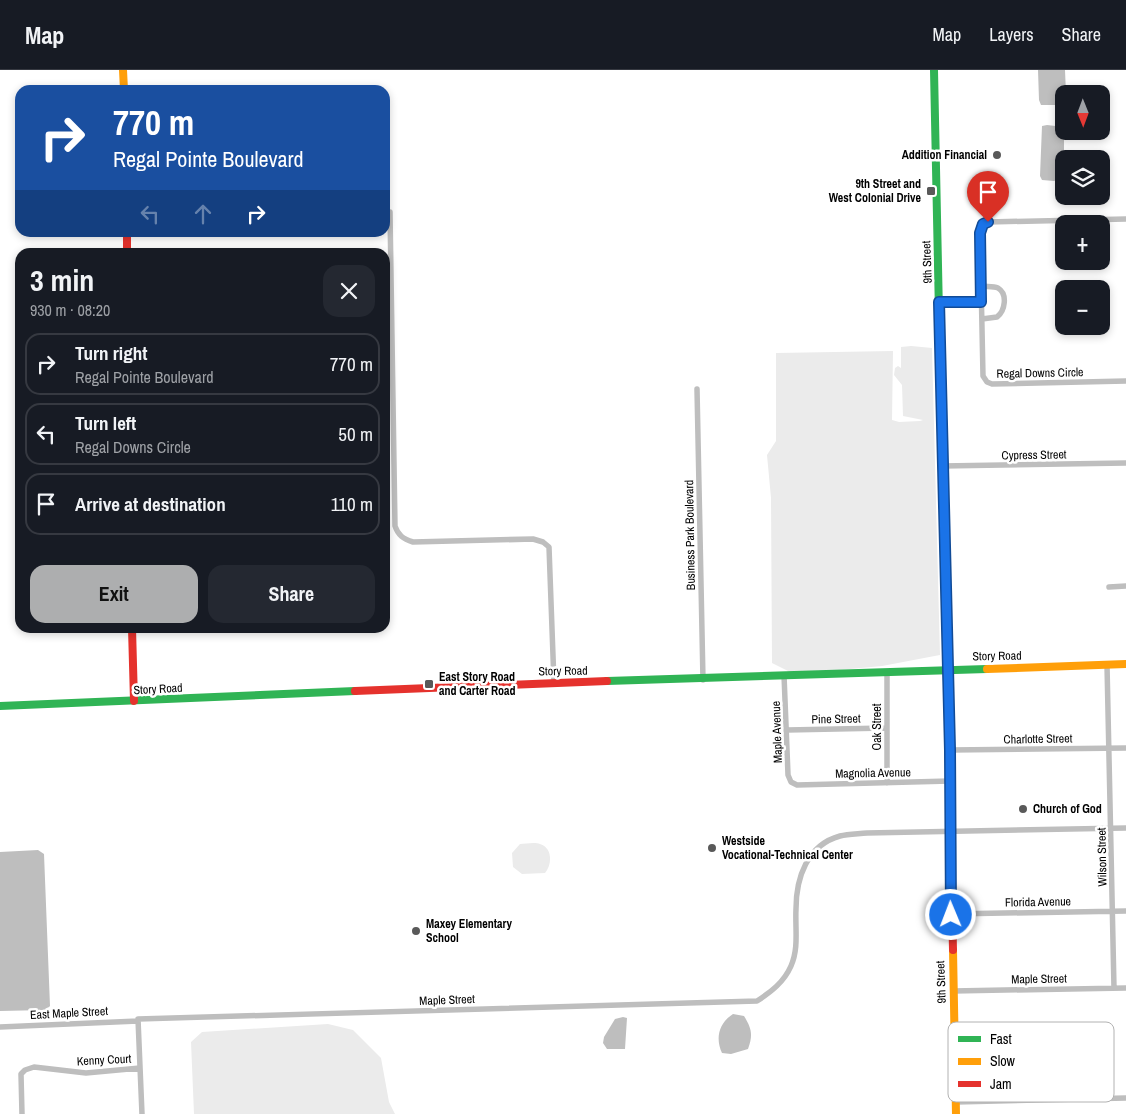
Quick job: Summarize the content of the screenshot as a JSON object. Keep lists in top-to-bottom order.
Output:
{
  "streets": {
    "street": [
      "9th Street",
      "Regal Downs Circle",
      "Cypress Street",
      "Business Park Boulevard",
      "Story Road",
      "Pine Street",
      "Oak Street",
      "Maple Avenue",
      "Charlotte Street",
      "Magnolia Avenue",
      "Wilson Street",
      "Florida Avenue",
      "Maple Street",
      "East Maple Street",
      "Kenny Court"
    ]
  },
  "crossings": [
    ["9th Street", "Cypress Street"],
    ["9th Street", "Story Road"],
    ["9th Street", "Charlotte Street"],
    ["9th Street", "Magnolia Avenue"],
    ["9th Street", "Florida Avenue"],
    ["9th Street", "Maple Street"],
    ["Business Park Boulevard", "Story Road"],
    ["Story Road", "Oak Street"],
    ["Story Road", "Maple Avenue"],
    ["Story Road", "Wilson Street"],
    ["Pine Street", "Oak Street"],
    ["Pine Street", "Maple Avenue"],
    ["Oak Street", "Magnolia Avenue"],
    ["Maple Avenue", "Magnolia Avenue"],
    ["Charlotte Street", "Wilson Street"],
    ["Wilson Street", "Florida Avenue"],
    ["Wilson Street", "Maple Street"],
    ["Maple Street", "East Maple Street"]
  ],
  "places": {
    "other": [
      "Addition Financial",
      "Church of God",
      "Westside Vocational-Technical Center",
      "Maxey Elementary School"
    ],
    "transit": ["9th Street and West Colonial Drive", "East Story Road and Carter Road"]
  },
  "legend": ["Fast", "Slow", "Jam"],
  "north": "bottom",
  "page": {
    "header": "Map",
    "nav": ["Map", "Layers", "Share"],
    "map_buttons": ["+", "−"],
    "turn": ["770 m", "Regal Pointe Boulevard"],
    "heading": ["3 min", "930 m · 08:20"],
    "list": [
      {
        "name": "Turn right",
        "note": "Regal Pointe Boulevard",
        "value": "770 m"
      },
      {
        "name": "Turn left",
        "note": "Regal Downs Circle",
        "value": "50 m"
      },
      {
        "name": "Arrive at destination",
        "value": "110 m"
      }
    ],
    "buttons": ["Exit", "Share"]
  }
}
